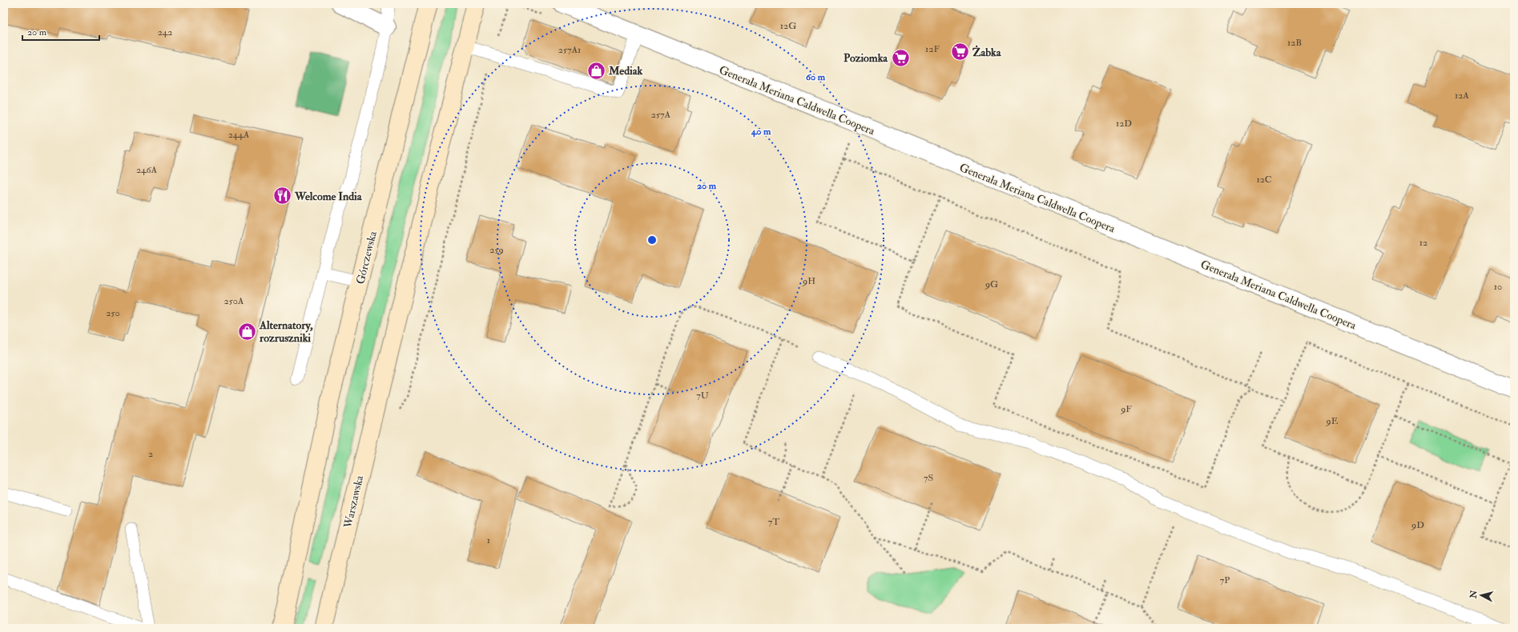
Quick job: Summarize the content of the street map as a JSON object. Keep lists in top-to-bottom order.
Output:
{
  "streets": {
    "main road": ["Górczewska", "Warszawska"],
    "street": ["Generała Meriana Caldwella Coopera"]
  },
  "places": {
    "supermarket": ["Żabka", "Poziomka"],
    "shop": ["Mediak", "Alternatory, rozruszniki"],
    "restaurant": ["Welcome India"]
  },
  "house_numbers": [
    "12G",
    "242",
    "12B",
    "12F",
    "257A1",
    "12A",
    "257A",
    "12D",
    "244A",
    "246A",
    "12C",
    "12",
    "259",
    "9H",
    "9G",
    "10",
    "250A",
    "250",
    "7U",
    "9F",
    "9E",
    "2",
    "7S",
    "7T",
    "9D",
    "1",
    "7P"
  ],
  "scale_bar": "20 m",
  "north": "left",
  "rings": ["60 m", "40 m", "20 m"]
}
